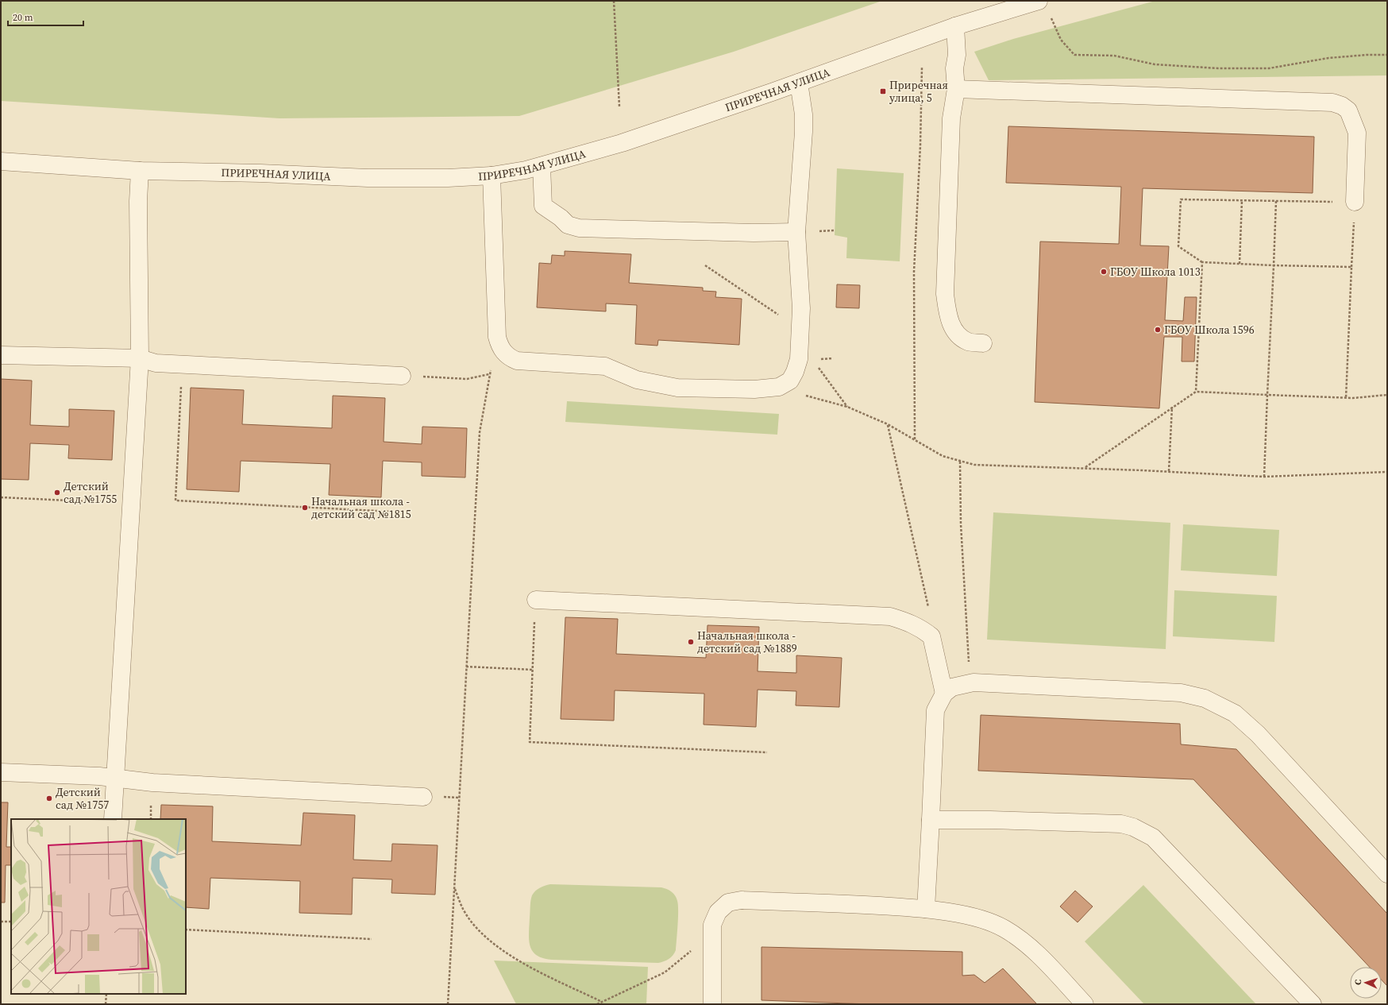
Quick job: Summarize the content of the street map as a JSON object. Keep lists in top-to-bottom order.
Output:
{
  "streets": {
    "street": ["ПРИРЕЧНАЯ УЛИЦА"]
  },
  "places": {
    "transit": ["Приречная улица, 5"],
    "other": [
      "ГБОУ Школа 1013",
      "ГБОУ Школа 1596",
      "Детский сад №1755",
      "Начальная школа - детский сад №1815",
      "Начальная школа - детский сад №1889",
      "Детский сад №1757"
    ]
  },
  "scale_bar": "20 m",
  "north": "left"
}
